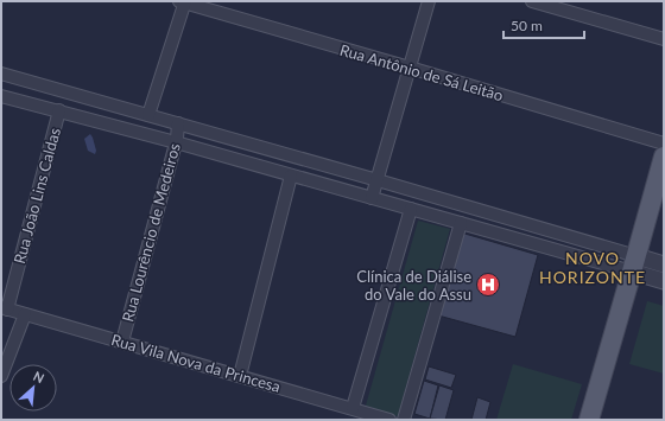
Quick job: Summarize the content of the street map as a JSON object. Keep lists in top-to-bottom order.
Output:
{
  "streets": {
    "street": [
      "Rua Antônio de Sá Leitão",
      "Rua João Lins Caldas",
      "Rua Lourêncio de Medeiros",
      "Rua Vila Nova da Princesa"
    ]
  },
  "crossings": [
    ["Rua João Lins Caldas", "Rua Vila Nova da Princesa"],
    ["Rua Lourêncio de Medeiros", "Rua Vila Nova da Princesa"]
  ],
  "districts": ["NOVO HORIZONTE"],
  "places": {
    "hospital": ["Clínica de Diálise do Vale do Assu"]
  },
  "scale_bar": "50 m",
  "north": "top right"
}
